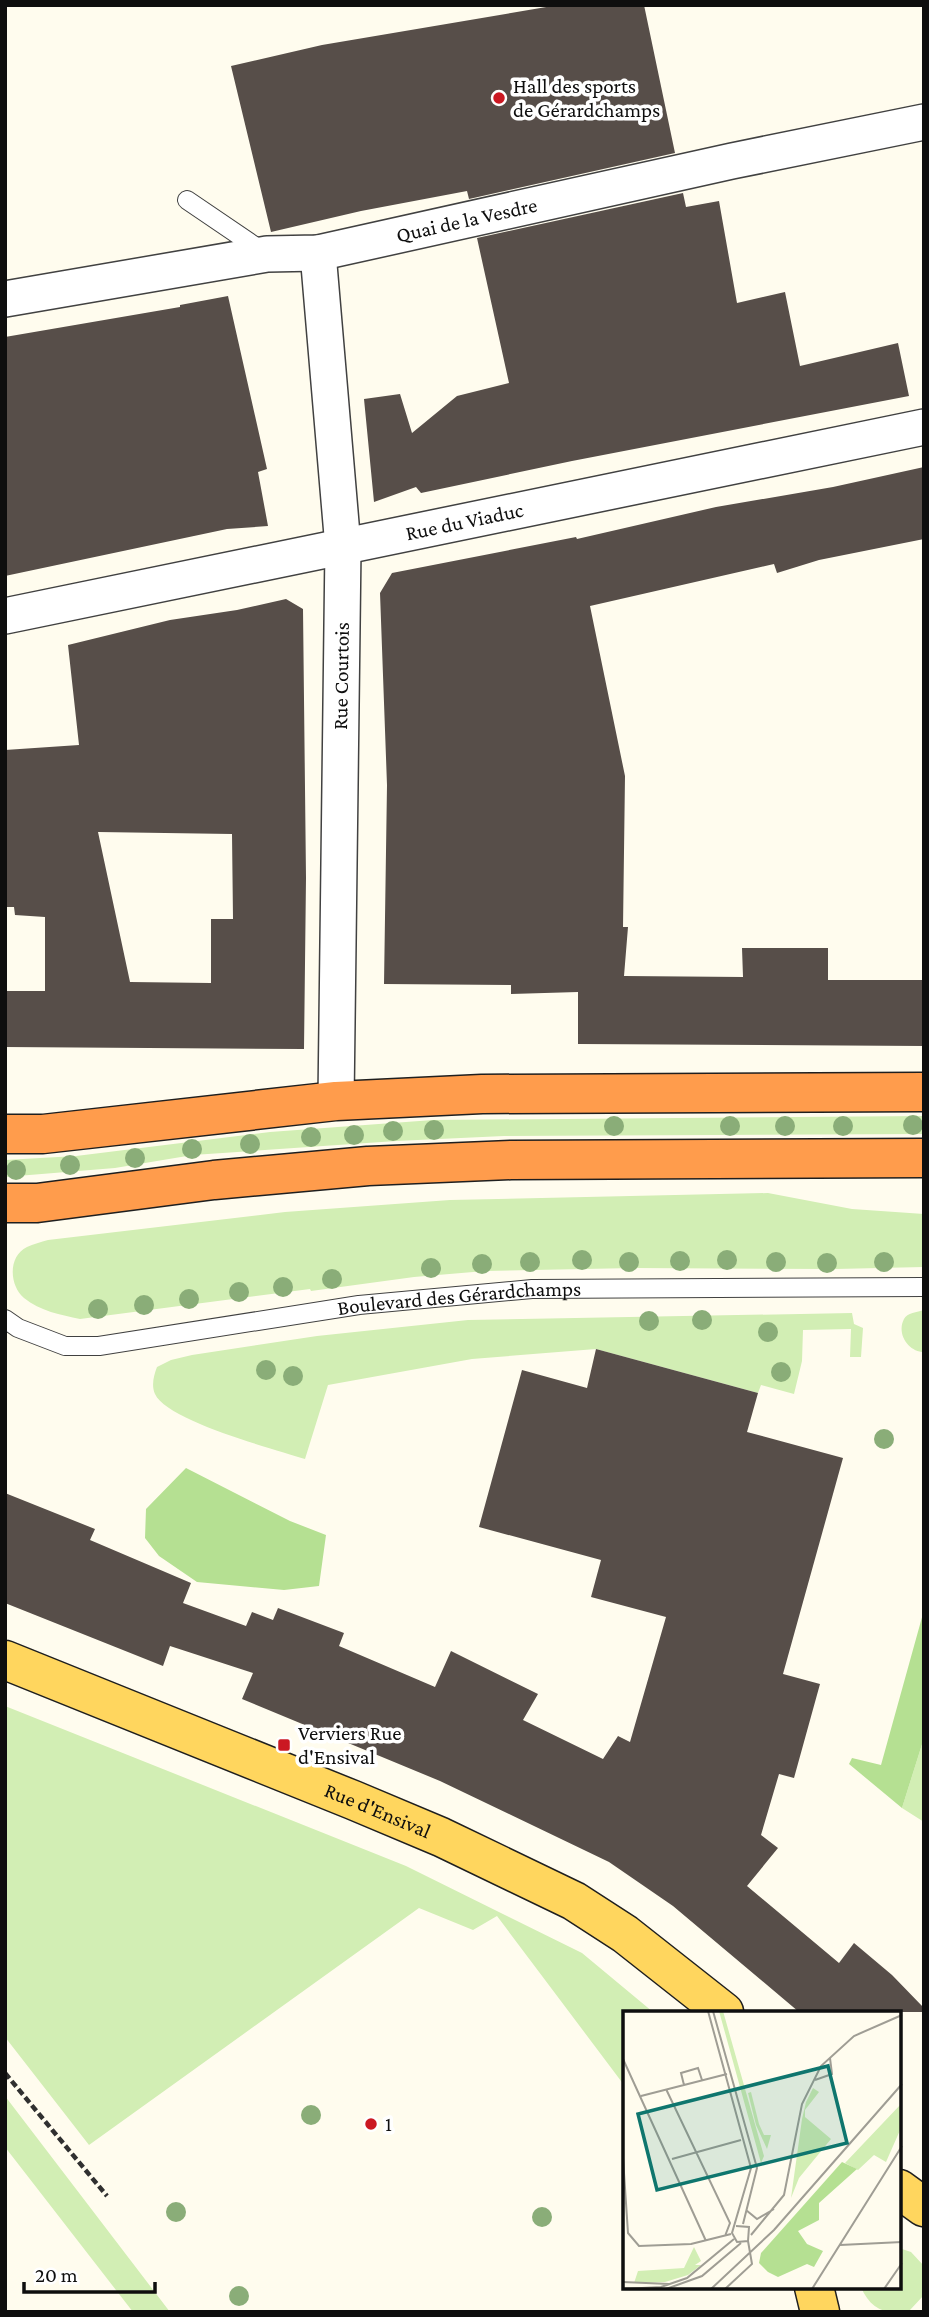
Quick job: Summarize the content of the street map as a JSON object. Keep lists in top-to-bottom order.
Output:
{
  "streets": {
    "main road": ["Rue d'Ensival"],
    "street": ["Quai de la Vesdre", "Rue du Viaduc", "Rue Courtois"],
    "lane": ["Boulevard des Gérardchamps"]
  },
  "crossings": [
    ["Quai de la Vesdre", "Rue Courtois"],
    ["Rue du Viaduc", "Rue Courtois"]
  ],
  "places": {
    "other": ["Hall des sports de Gérardchamps", "1"],
    "transit": ["Verviers Rue d'Ensival"]
  },
  "scale_bar": "20 m"
}
